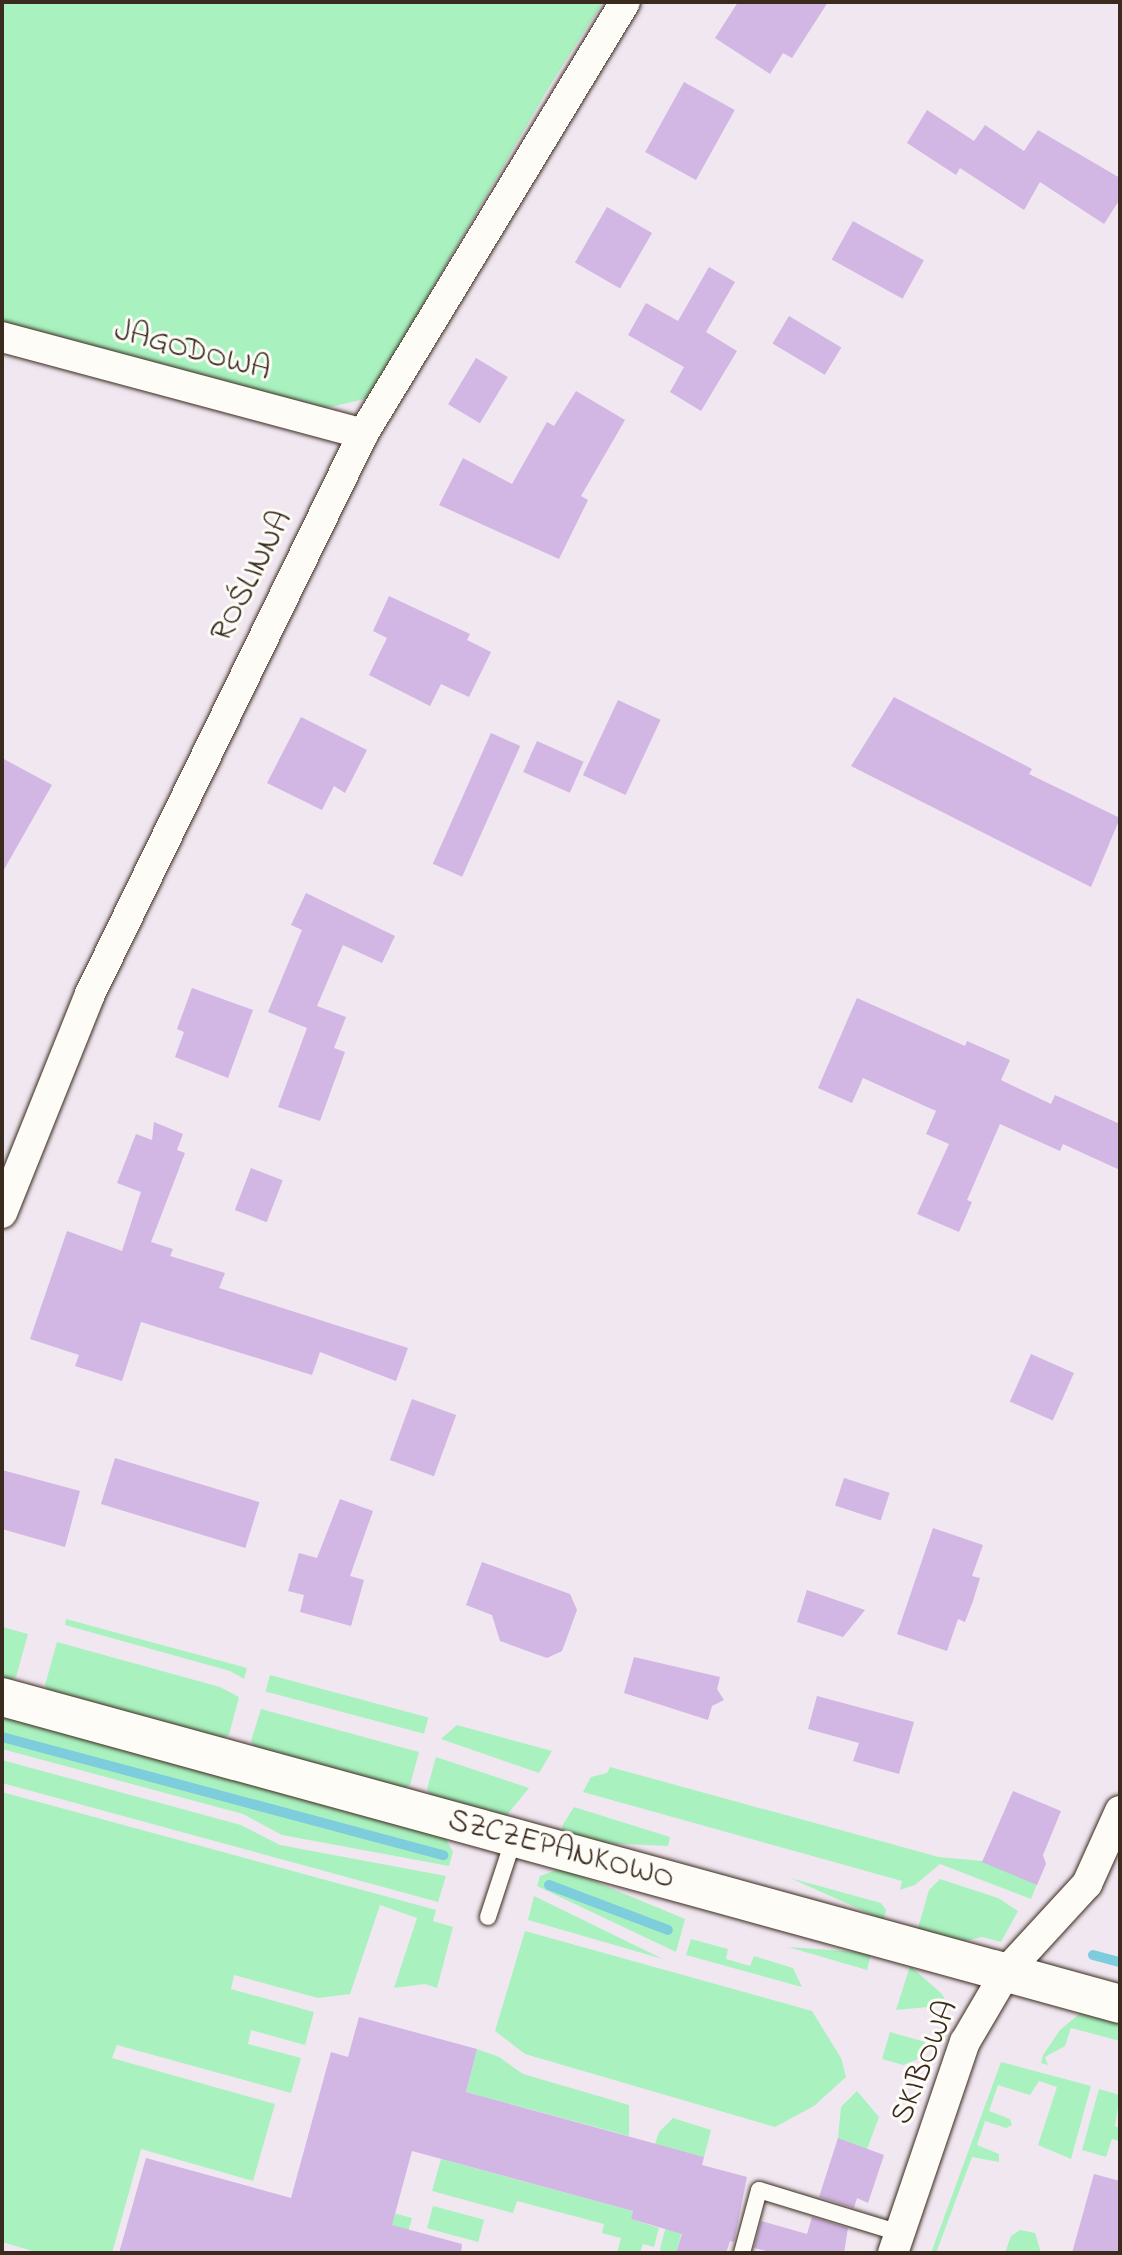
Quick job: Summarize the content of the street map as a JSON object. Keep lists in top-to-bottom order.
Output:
{
  "streets": {
    "street": [
      "JAGODOWA",
      "ROŚLINNA",
      "SZCZEPANKOWO",
      "SKIBOWA"
    ]
  },
  "crossings": [
    ["JAGODOWA", "ROŚLINNA"],
    ["SZCZEPANKOWO", "SKIBOWA"]
  ]
}
